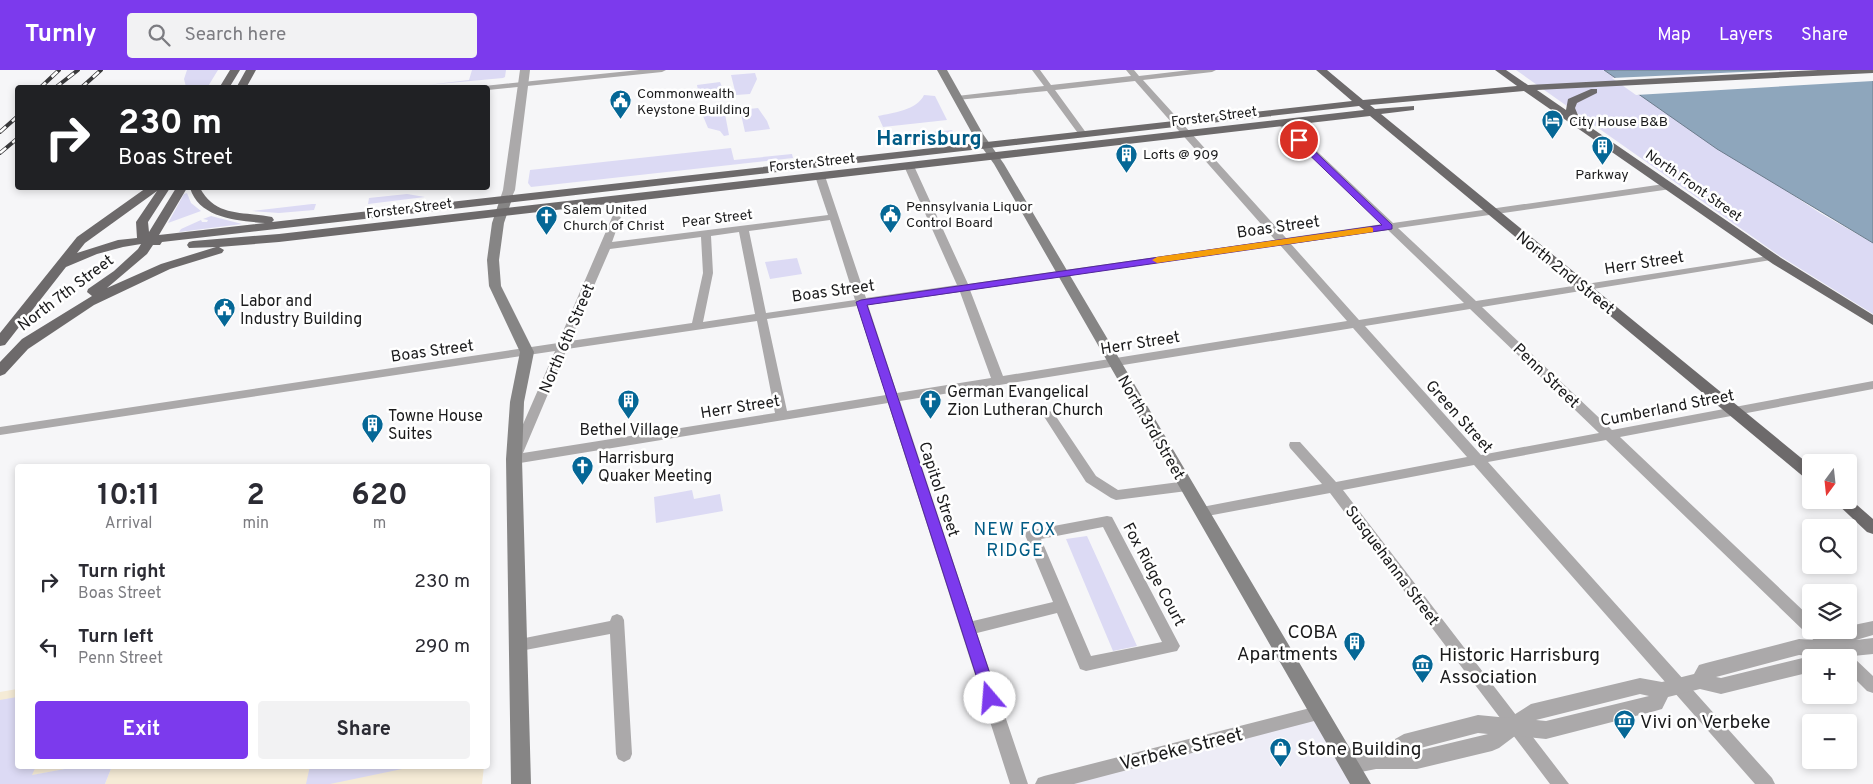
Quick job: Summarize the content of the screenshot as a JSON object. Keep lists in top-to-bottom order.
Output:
{
  "streets": {
    "main road": [
      "Forster Street",
      "North Front Street",
      "North 2nd Street",
      "North 7th Street",
      "North 6th Street",
      "North 3rd Street"
    ],
    "street": [
      "Pear Street",
      "Boas Street",
      "Herr Street",
      "Penn Street",
      "Cumberland Street",
      "Green Street",
      "Capitol Street",
      "Susquehanna Street",
      "Fox Ridge Court",
      "Verbeke Street"
    ]
  },
  "crossings": [
    ["Forster Street", "North Front Street"],
    ["Forster Street", "North 2nd Street"],
    ["Forster Street", "North 7th Street"],
    ["Forster Street", "Penn Street"],
    ["Forster Street", "Green Street"],
    ["Forster Street", "North 3rd Street"],
    ["Forster Street", "Capitol Street"],
    ["North Front Street", "Boas Street"],
    ["North Front Street", "Herr Street"],
    ["Pear Street", "North 6th Street"],
    ["Pear Street", "Capitol Street"],
    ["Boas Street", "North 2nd Street"],
    ["Boas Street", "North 6th Street"],
    ["Boas Street", "Penn Street"],
    ["Boas Street", "Green Street"],
    ["Boas Street", "North 3rd Street"],
    ["Boas Street", "Capitol Street"],
    ["Herr Street", "North 2nd Street"],
    ["Herr Street", "North 6th Street"],
    ["Herr Street", "Penn Street"],
    ["Herr Street", "Green Street"],
    ["Herr Street", "North 3rd Street"],
    ["Herr Street", "Capitol Street"],
    ["North 2nd Street", "Cumberland Street"],
    ["Penn Street", "Cumberland Street"],
    ["Cumberland Street", "Green Street"],
    ["Cumberland Street", "North 3rd Street"],
    ["Cumberland Street", "Susquehanna Street"],
    ["North 3rd Street", "Verbeke Street"]
  ],
  "districts": ["Harrisburg", "NEW FOX RIDGE"],
  "places": {
    "public building": ["Commonwealth Keystone Building", "Pennsylvania Liquor Control Board", "Labor and Industry Building"],
    "hotel": ["City House B&B"],
    "building": [
      "Parkway",
      "Lofts @ 909",
      "Bethel Village",
      "Towne House Suites",
      "COBA Apartments"
    ],
    "church": ["Salem United Church of Christ", "German Evangelical Zion Lutheran Church", "Harrisburg Quaker Meeting"],
    "museum": ["Historic Harrisburg Association", "Vivi on Verbeke"],
    "shop": ["Stone Building"]
  },
  "north": "bottom",
  "page": {
    "header": "Turnly",
    "search": "Search here",
    "nav": ["Map", "Layers", "Share"],
    "turn": ["230 m", "Boas Street"],
    "map_buttons": ["+", "−"],
    "eta": [
      "10:11",
      "Arrival",
      "2",
      "min",
      "620",
      "m"
    ],
    "list": [
      {
        "name": "Turn right",
        "note": "Boas Street",
        "value": "230 m"
      },
      {
        "name": "Turn left",
        "note": "Penn Street",
        "value": "290 m"
      }
    ],
    "buttons": ["Exit", "Share"]
  }
}
